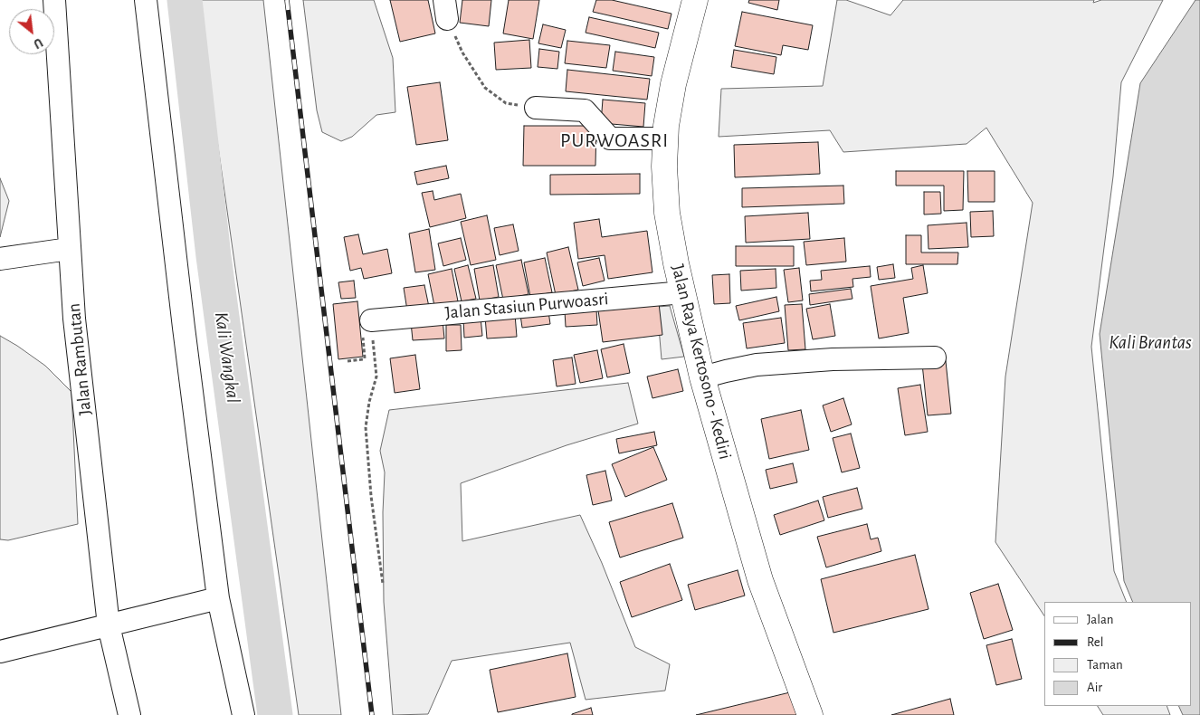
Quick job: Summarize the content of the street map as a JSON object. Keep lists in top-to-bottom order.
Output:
{
  "streets": {
    "highway": ["Jalan Raya Kertosono - Kediri"],
    "street": ["Jalan Stasiun Purwoasri", "Jalan Rambutan"]
  },
  "crossings": [
    ["Jalan Stasiun Purwoasri", "Jalan Raya Kertosono - Kediri"]
  ],
  "districts": ["PURWOASRI"],
  "water": ["Kali Brantas", "Kali Wangkal"],
  "legend": [
    "Jalan",
    "Rel",
    "Taman",
    "Air"
  ],
  "north": "bottom right"
}
